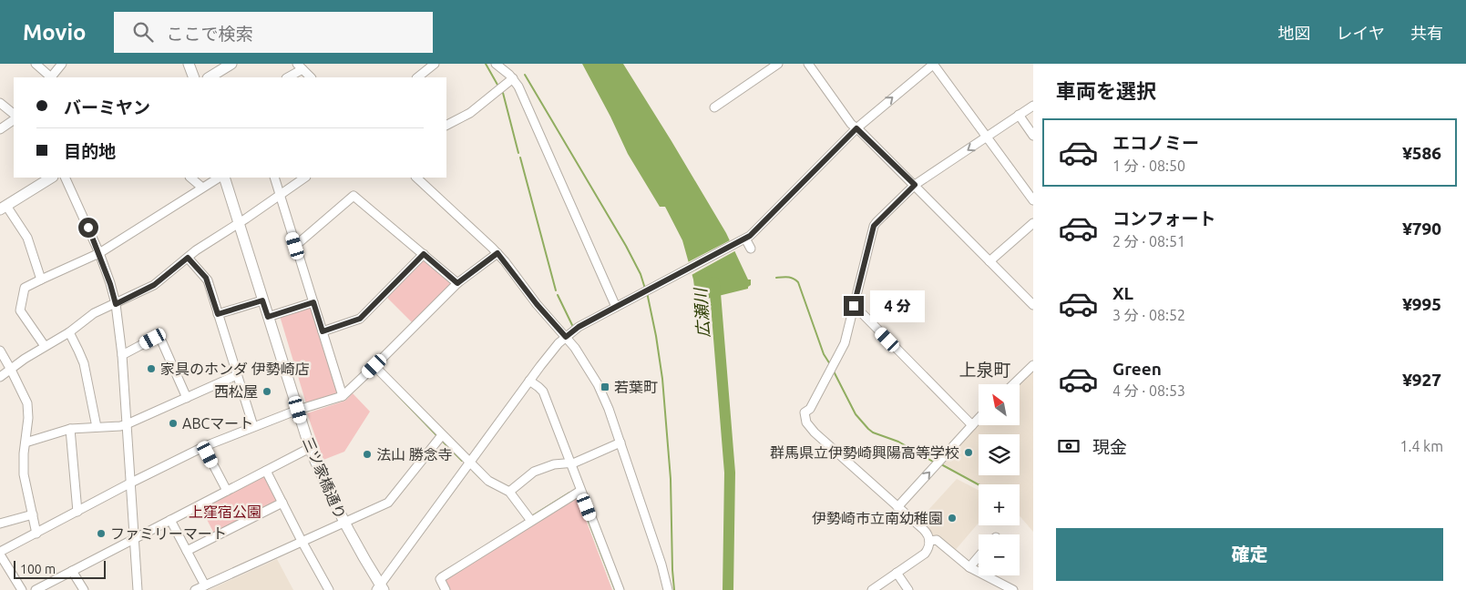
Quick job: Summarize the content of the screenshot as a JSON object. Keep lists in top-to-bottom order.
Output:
{
  "streets": {
    "main road": ["三ツ家橋通り"]
  },
  "districts": ["上泉町"],
  "water": ["広瀬川"],
  "parks": ["上窪宿公園"],
  "places": {
    "other": [
      "家具のホンダ 伊勢崎店",
      "西松屋",
      "ABCマート",
      "群馬県立伊勢崎興陽高等学校",
      "法山 勝念寺",
      "伊勢崎市立南幼稚園",
      "ファミリーマート"
    ],
    "transit": ["若葉町"]
  },
  "scale_bar": "100 m",
  "north": "top left",
  "page": {
    "header": "Movio",
    "search": "ここで検索",
    "nav": ["地図", "レイヤ", "共有"],
    "heading": "車両を選択",
    "banner": ["バーミヤン", "目的地"],
    "list": [
      {
        "name": "エコノミー",
        "note": "1 分 · 08:50",
        "value": "¥586"
      },
      {
        "name": "コンフォート",
        "note": "2 分 · 08:51",
        "value": "¥790"
      },
      {
        "name": "XL",
        "note": "3 分 · 08:52",
        "value": "¥995"
      },
      {
        "name": "Green",
        "note": "4 分 · 08:53",
        "value": "¥927"
      }
    ],
    "bubble": "4 分",
    "map_buttons": ["+", "−"],
    "pay": ["現金", "1.4 km"],
    "buttons": "確定",
    "scale": "100 m"
  }
}
